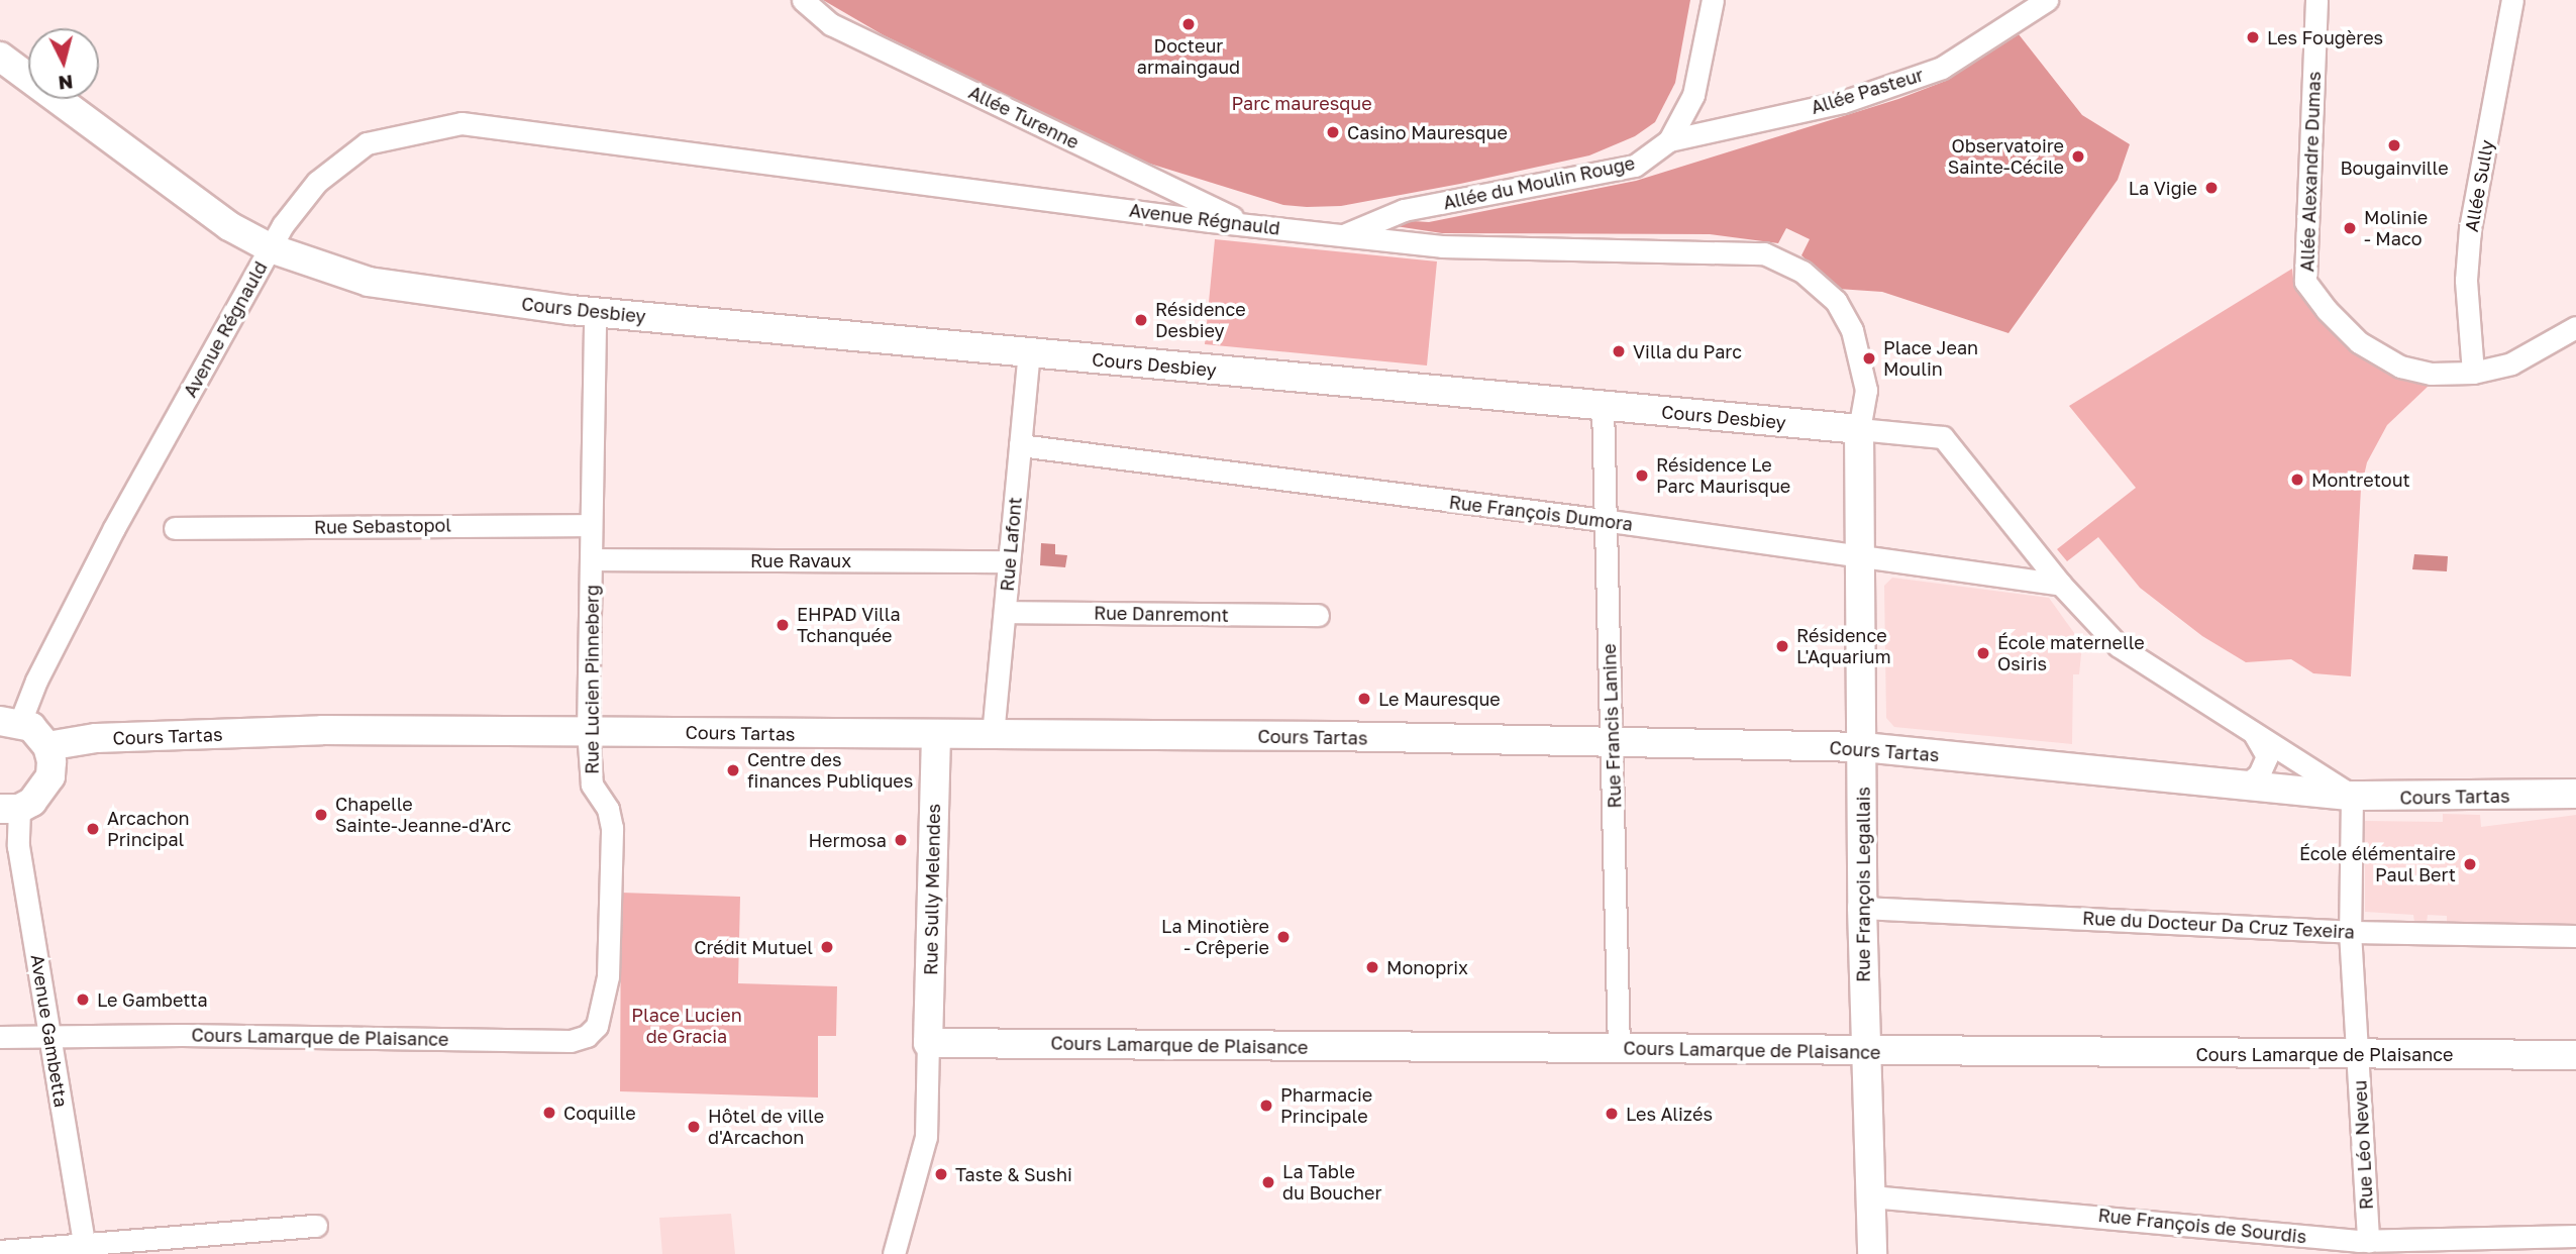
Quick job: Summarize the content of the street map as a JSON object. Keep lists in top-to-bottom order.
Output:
{
  "streets": {
    "street": [
      "Allée Pasteur",
      "Allée Turenne",
      "Allée Alexandre Dumas",
      "Allée du Moulin Rouge",
      "Allée Sully",
      "Avenue Régnauld",
      "Cours Desbiey",
      "Rue François Dumora",
      "Rue Sebastopol",
      "Rue Lafont",
      "Rue Ravaux",
      "Rue Danremont",
      "Rue Lucien Pinneberg",
      "Rue Francis Lanine",
      "Cours Tartas",
      "Rue François Legallais",
      "Rue Sully Melendes",
      "Rue du Docteur Da Cruz Texeira",
      "Avenue Gambetta",
      "Cours Lamarque de Plaisance",
      "Rue Léo Neveu",
      "Rue François de Sourdis"
    ]
  },
  "crossings": [
    ["Allée Pasteur", "Allée du Moulin Rouge"],
    ["Allée Turenne", "Avenue Régnauld"],
    ["Allée Alexandre Dumas", "Allée Sully"],
    ["Allée du Moulin Rouge", "Avenue Régnauld"],
    ["Avenue Régnauld", "Cours Desbiey"],
    ["Avenue Régnauld", "Rue François Legallais"],
    ["Cours Desbiey", "Rue François Dumora"],
    ["Cours Desbiey", "Rue Lafont"],
    ["Cours Desbiey", "Rue Lucien Pinneberg"],
    ["Cours Desbiey", "Rue Francis Lanine"],
    ["Cours Desbiey", "Cours Tartas"],
    ["Cours Desbiey", "Rue François Legallais"],
    ["Cours Desbiey", "Rue Léo Neveu"],
    ["Rue François Dumora", "Rue Lafont"],
    ["Rue François Dumora", "Rue Francis Lanine"],
    ["Rue François Dumora", "Rue François Legallais"],
    ["Rue Sebastopol", "Rue Lucien Pinneberg"],
    ["Rue Lafont", "Rue Ravaux"],
    ["Rue Lafont", "Rue Danremont"],
    ["Rue Lafont", "Cours Tartas"],
    ["Rue Ravaux", "Rue Lucien Pinneberg"],
    ["Rue Lucien Pinneberg", "Cours Tartas"],
    ["Rue Lucien Pinneberg", "Cours Lamarque de Plaisance"],
    ["Rue Francis Lanine", "Cours Tartas"],
    ["Rue Francis Lanine", "Cours Lamarque de Plaisance"],
    ["Cours Tartas", "Rue François Legallais"],
    ["Cours Tartas", "Rue Sully Melendes"],
    ["Cours Tartas", "Rue Léo Neveu"],
    ["Rue François Legallais", "Rue du Docteur Da Cruz Texeira"],
    ["Rue François Legallais", "Cours Lamarque de Plaisance"],
    ["Rue François Legallais", "Rue François de Sourdis"],
    ["Rue Sully Melendes", "Cours Lamarque de Plaisance"],
    ["Rue du Docteur Da Cruz Texeira", "Rue Léo Neveu"],
    ["Avenue Gambetta", "Cours Lamarque de Plaisance"],
    ["Cours Lamarque de Plaisance", "Rue Léo Neveu"],
    ["Rue Léo Neveu", "Rue François de Sourdis"]
  ],
  "parks": ["Parc mauresque", "Place Lucien de Gracia"],
  "places": [
    "Docteur armaingaud",
    "Les Fougères",
    "Casino Mauresque",
    "Bougainville",
    "Observatoire Sainte-Cécile",
    "La Vigie",
    "Molinie - Maco",
    "Résidence Desbiey",
    "Villa du Parc",
    "Place Jean Moulin",
    "Résidence Le Parc Maurisque",
    "Montretout",
    "EHPAD Villa Tchanquée",
    "Résidence L'Aquarium",
    "École maternelle Osiris",
    "Le Mauresque",
    "Centre des finances Publiques",
    "Chapelle Sainte-Jeanne-d'Arc",
    "Arcachon Principal",
    "Hermosa",
    "École élémentaire Paul Bert",
    "La Minotière - Crêperie",
    "Crédit Mutuel",
    "Monoprix",
    "Le Gambetta",
    "Pharmacie Principale",
    "Coquille",
    "Les Alizés",
    "Hôtel de ville d'Arcachon",
    "Taste & Sushi",
    "La Table du Boucher"
  ],
  "north": "bottom"
}
